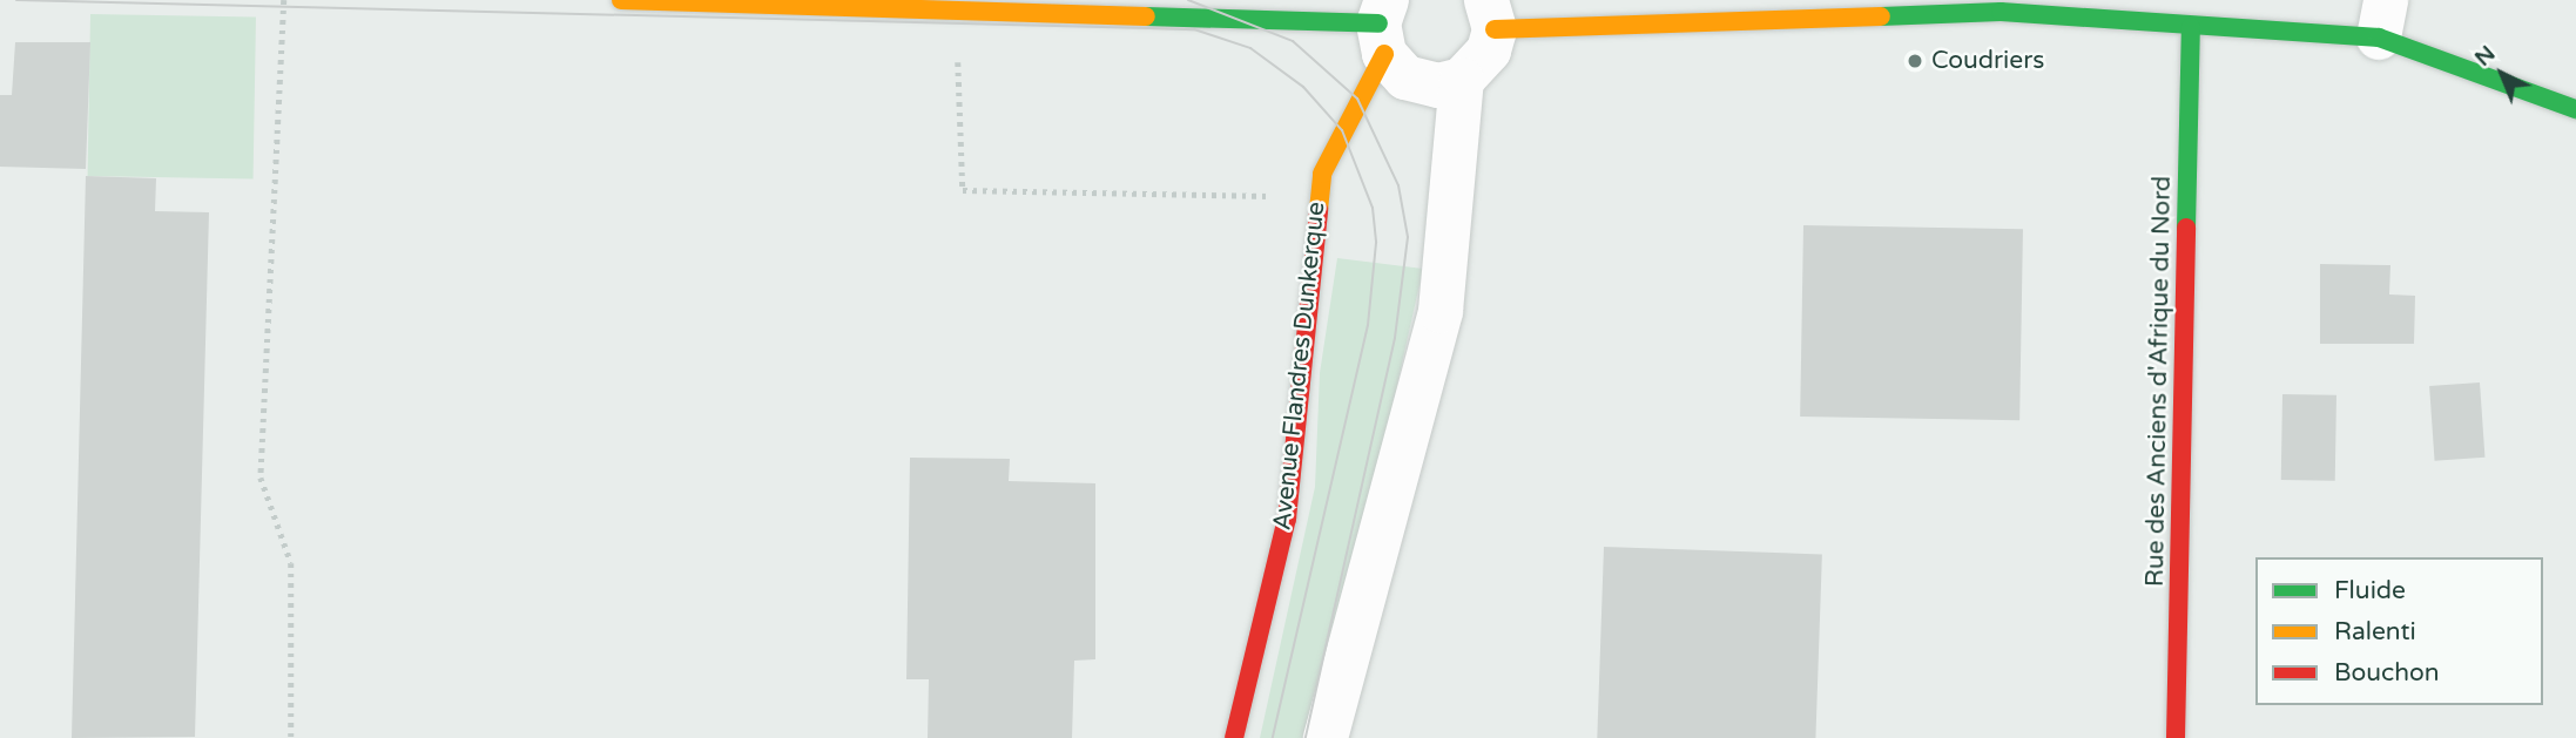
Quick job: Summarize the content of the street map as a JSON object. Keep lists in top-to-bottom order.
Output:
{
  "streets": {
    "street": ["Avenue Flandres Dunkerque", "Rue des Anciens d'Afrique du Nord"]
  },
  "places": ["Coudriers"],
  "legend": ["Fluide", "Ralenti", "Bouchon"],
  "north": "top left"
}
